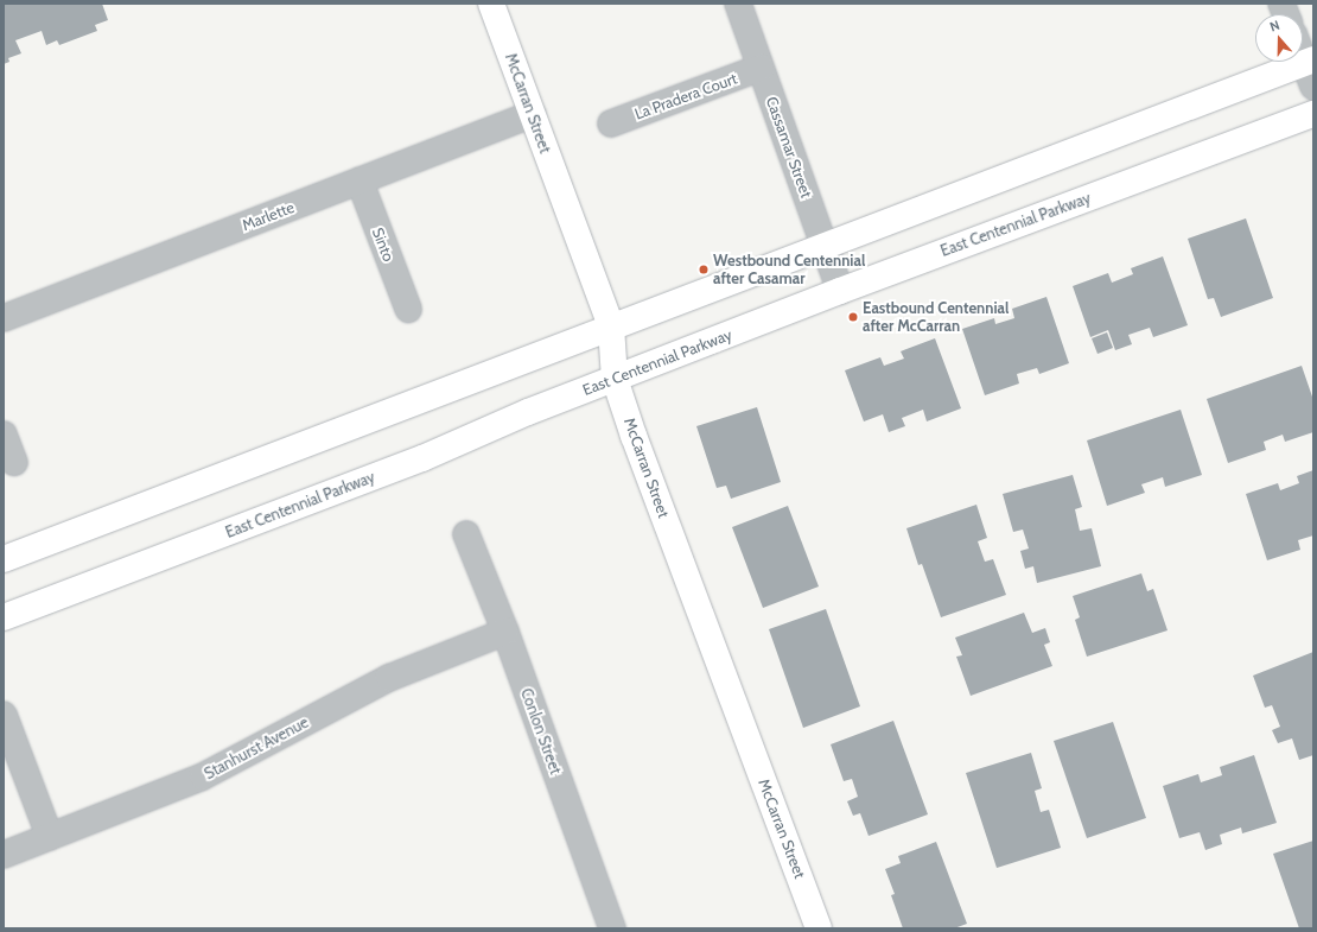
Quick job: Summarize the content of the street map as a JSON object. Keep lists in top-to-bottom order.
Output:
{
  "streets": {
    "main road": ["McCarran Street", "East Centennial Parkway"],
    "street": [
      "La Pradera Court",
      "Cassamar Street",
      "Marlette",
      "Sinto",
      "Conlon Street",
      "Stanhurst Avenue"
    ]
  },
  "crossings": [
    ["La Pradera Court", "Cassamar Street"],
    ["McCarran Street", "Marlette"],
    ["McCarran Street", "East Centennial Parkway"],
    ["Cassamar Street", "East Centennial Parkway"],
    ["Marlette", "Sinto"],
    ["Conlon Street", "Stanhurst Avenue"]
  ],
  "places": ["Westbound Centennial after Casamar", "Eastbound Centennial after McCarran"],
  "north": "top"
}
